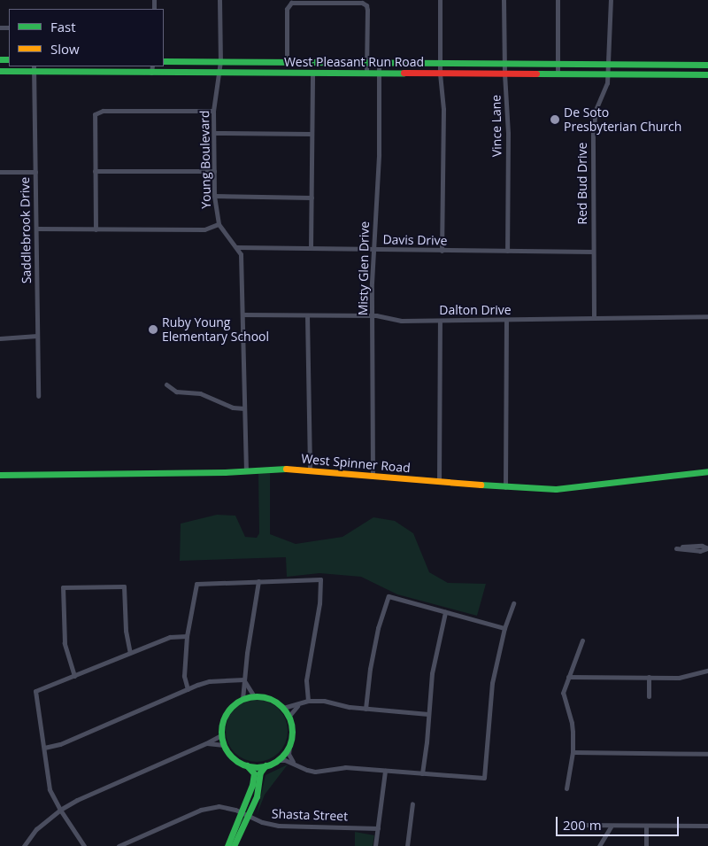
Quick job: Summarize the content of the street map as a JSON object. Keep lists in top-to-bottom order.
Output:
{
  "streets": {
    "main road": ["West Pleasant Run Road", "West Spinner Road"],
    "street": [
      "Vince Lane",
      "Young Boulevard",
      "Red Bud Drive",
      "Saddlebrook Drive",
      "Davis Drive",
      "Misty Glen Drive",
      "Dalton Drive",
      "Shasta Street"
    ]
  },
  "crossings": [
    ["West Pleasant Run Road", "Vince Lane"],
    ["West Pleasant Run Road", "Young Boulevard"],
    ["West Pleasant Run Road", "Red Bud Drive"],
    ["West Pleasant Run Road", "Saddlebrook Drive"],
    ["West Pleasant Run Road", "Misty Glen Drive"],
    ["Vince Lane", "Davis Drive"],
    ["Young Boulevard", "Davis Drive"],
    ["Young Boulevard", "Dalton Drive"],
    ["Young Boulevard", "West Spinner Road"],
    ["Red Bud Drive", "Davis Drive"],
    ["Red Bud Drive", "Dalton Drive"],
    ["Davis Drive", "Misty Glen Drive"],
    ["Misty Glen Drive", "Dalton Drive"],
    ["Misty Glen Drive", "West Spinner Road"]
  ],
  "places": ["De Soto Presbyterian Church", "Ruby Young Elementary School"],
  "legend": ["Fast", "Slow"],
  "scale_bar": "200 m"
}
